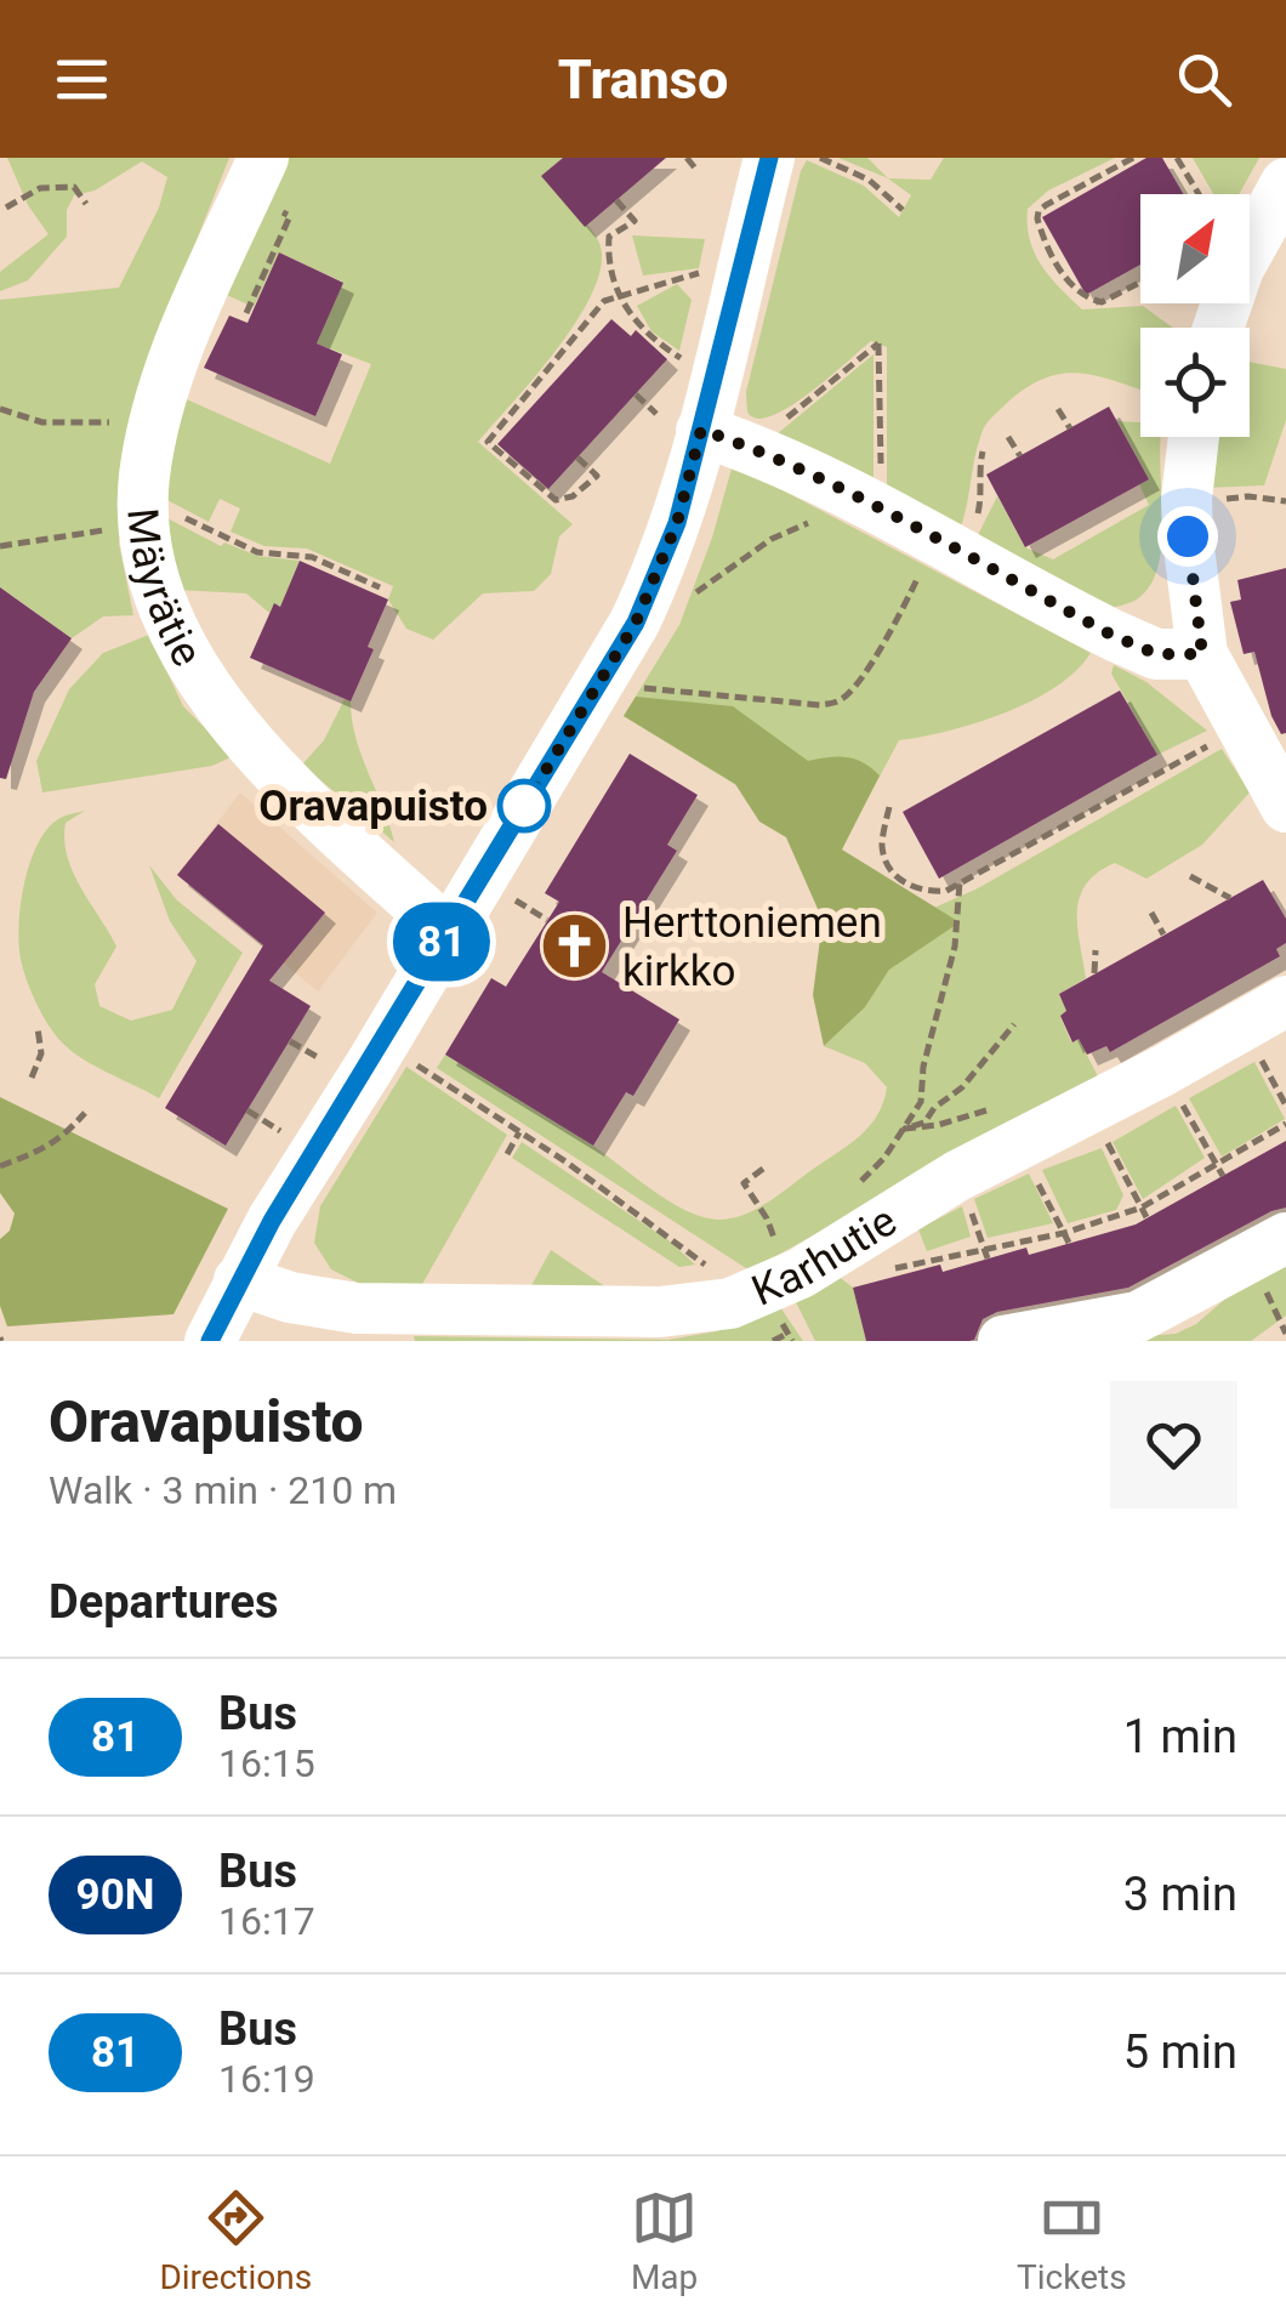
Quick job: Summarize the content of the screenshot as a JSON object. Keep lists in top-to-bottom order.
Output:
{
  "streets": {
    "street": ["Mäyrätie", "Karhutie"]
  },
  "places": {
    "other": ["Oravapuisto"],
    "church": ["Herttoniemen kirkko"]
  },
  "lines": ["bus line 81"],
  "north": "top right",
  "page": {
    "header": "Transo",
    "on_map": "81",
    "heading": [
      ["Oravapuisto", "Walk · 3 min · 210 m"],
      "Departures"
    ],
    "list": [
      {
        "mark": "81",
        "name": "Bus",
        "note": "16:15",
        "value": "1 min"
      },
      {
        "mark": "90N",
        "name": "Bus",
        "note": "16:17",
        "value": "3 min"
      },
      {
        "mark": "81",
        "name": "Bus",
        "note": "16:19",
        "value": "5 min"
      }
    ],
    "tabs": ["Directions", "Map", "Tickets"]
  }
}
